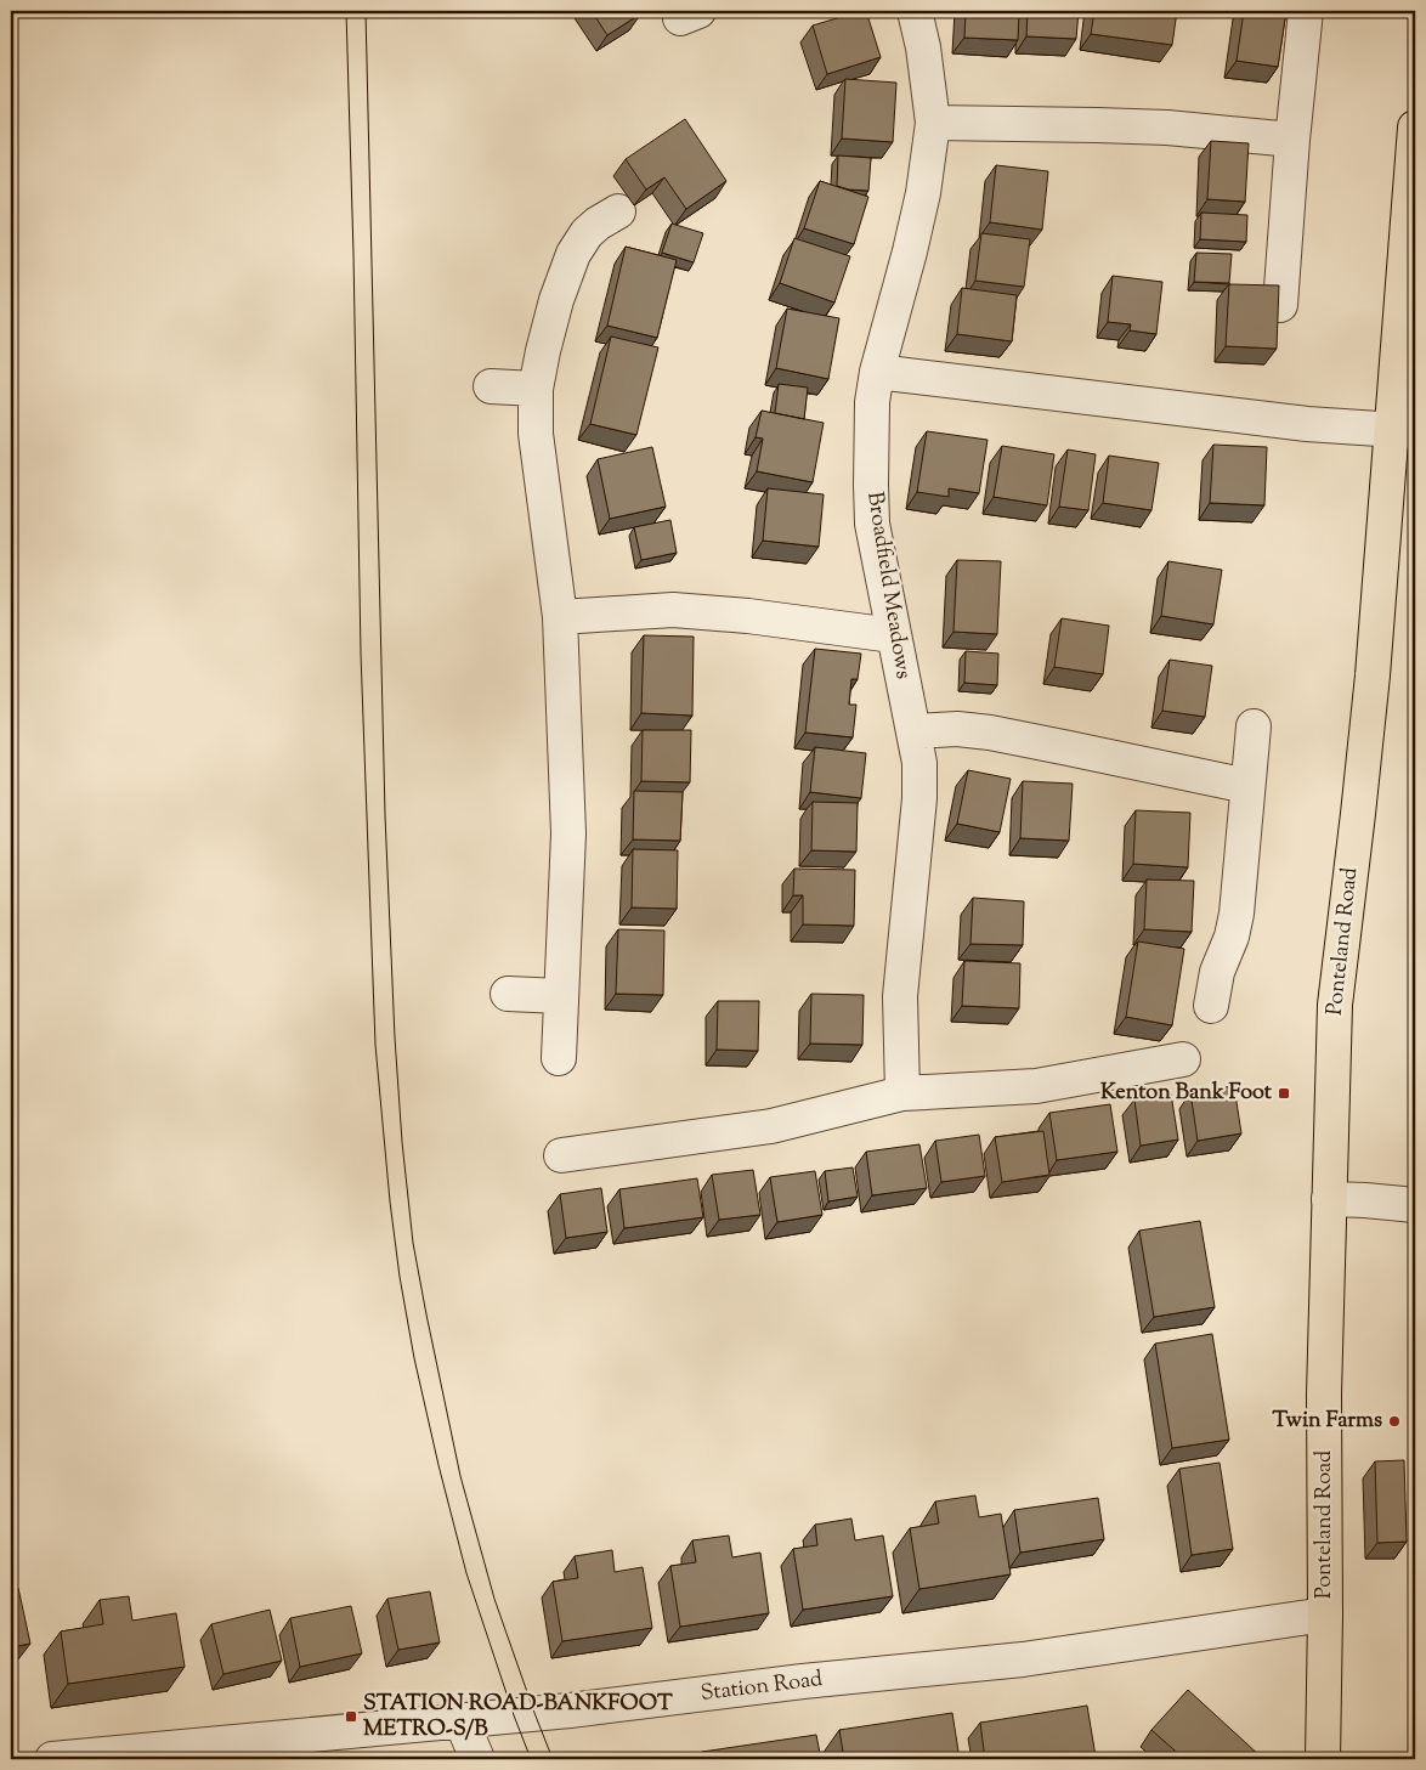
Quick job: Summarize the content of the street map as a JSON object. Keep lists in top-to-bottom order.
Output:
{
  "streets": {
    "main road": ["Ponteland Road"],
    "street": ["Broadfield Meadows", "Station Road"]
  },
  "crossings": [
    ["Ponteland Road", "Station Road"]
  ],
  "places": {
    "transit": ["Kenton Bank Foot", "STATION ROAD-BANKFOOT METRO-S/B"],
    "other": ["Twin Farms"]
  }
}
